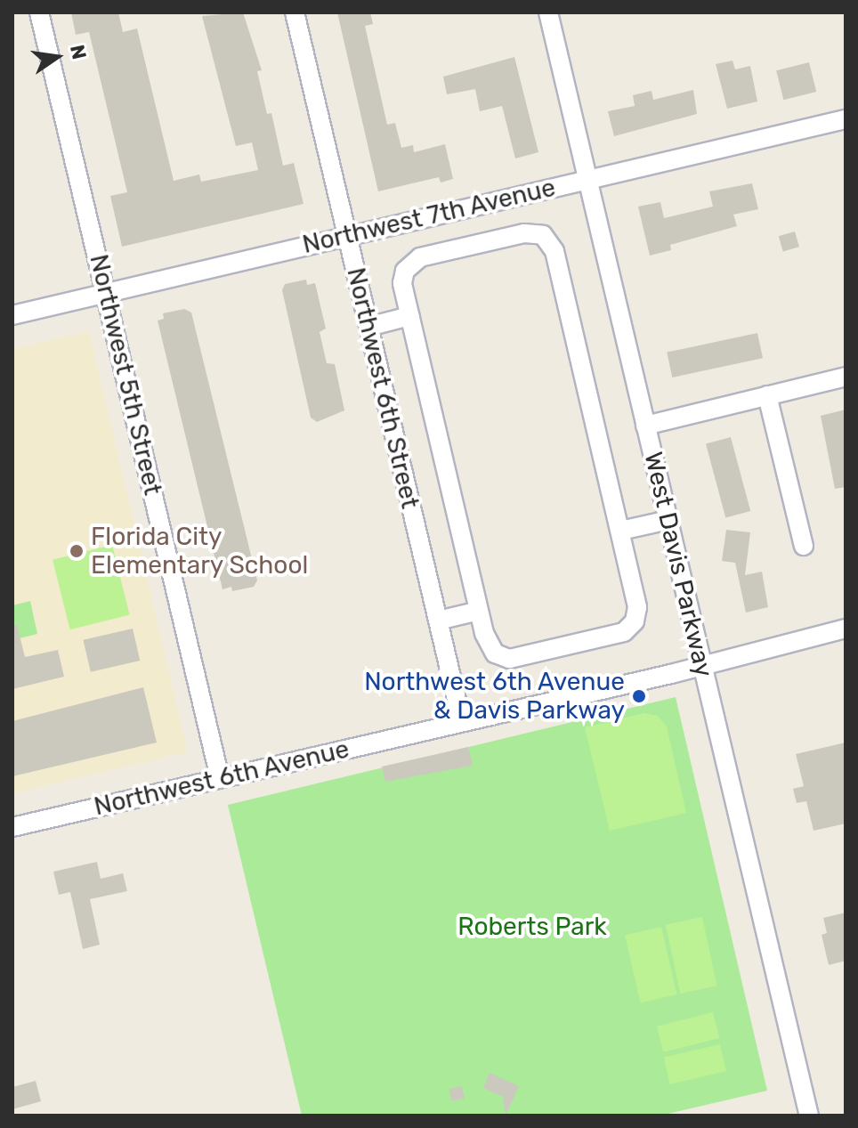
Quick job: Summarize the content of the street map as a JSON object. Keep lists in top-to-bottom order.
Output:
{
  "streets": {
    "street": [
      "Northwest 7th Avenue",
      "Northwest 5th Street",
      "Northwest 6th Street",
      "West Davis Parkway",
      "Northwest 6th Avenue"
    ]
  },
  "crossings": [
    ["Northwest 7th Avenue", "Northwest 5th Street"],
    ["Northwest 7th Avenue", "Northwest 6th Street"],
    ["Northwest 7th Avenue", "West Davis Parkway"],
    ["Northwest 5th Street", "Northwest 6th Avenue"],
    ["Northwest 6th Street", "Northwest 6th Avenue"],
    ["West Davis Parkway", "Northwest 6th Avenue"]
  ],
  "parks": ["Roberts Park"],
  "places": ["Florida City Elementary School", "Northwest 6th Avenue & Davis Parkway"],
  "north": "right"
}
